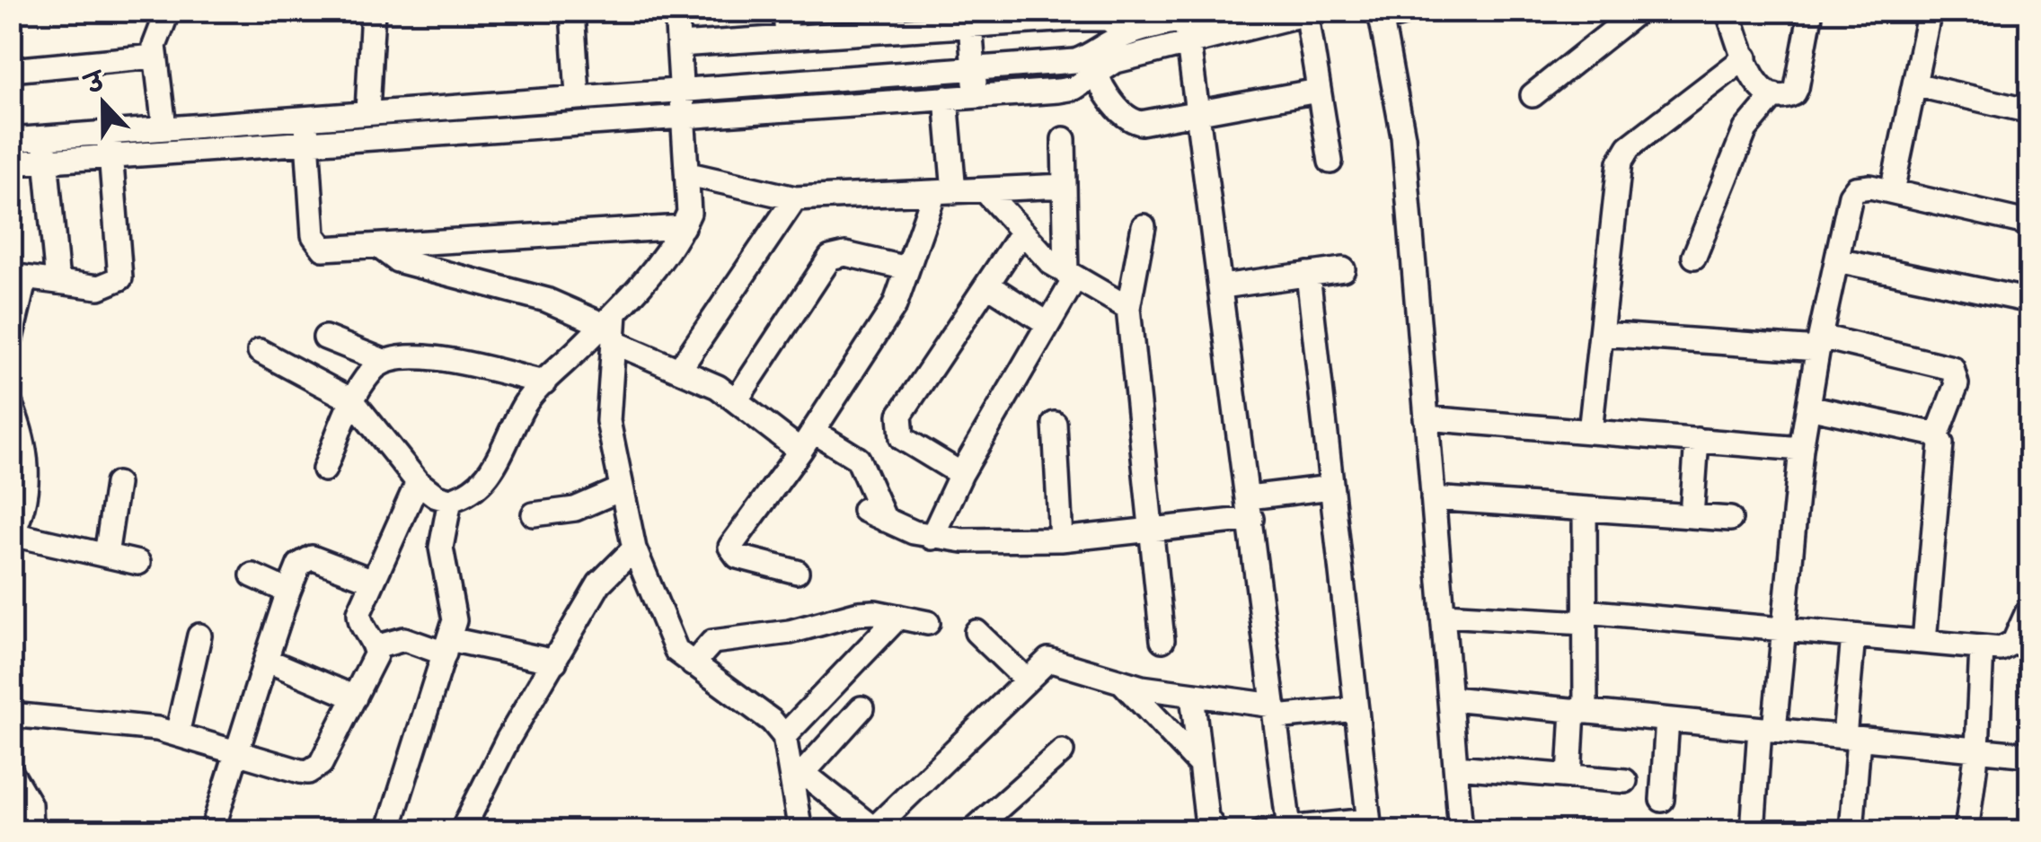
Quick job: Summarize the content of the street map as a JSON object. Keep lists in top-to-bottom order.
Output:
{
  "north": "top"
}
